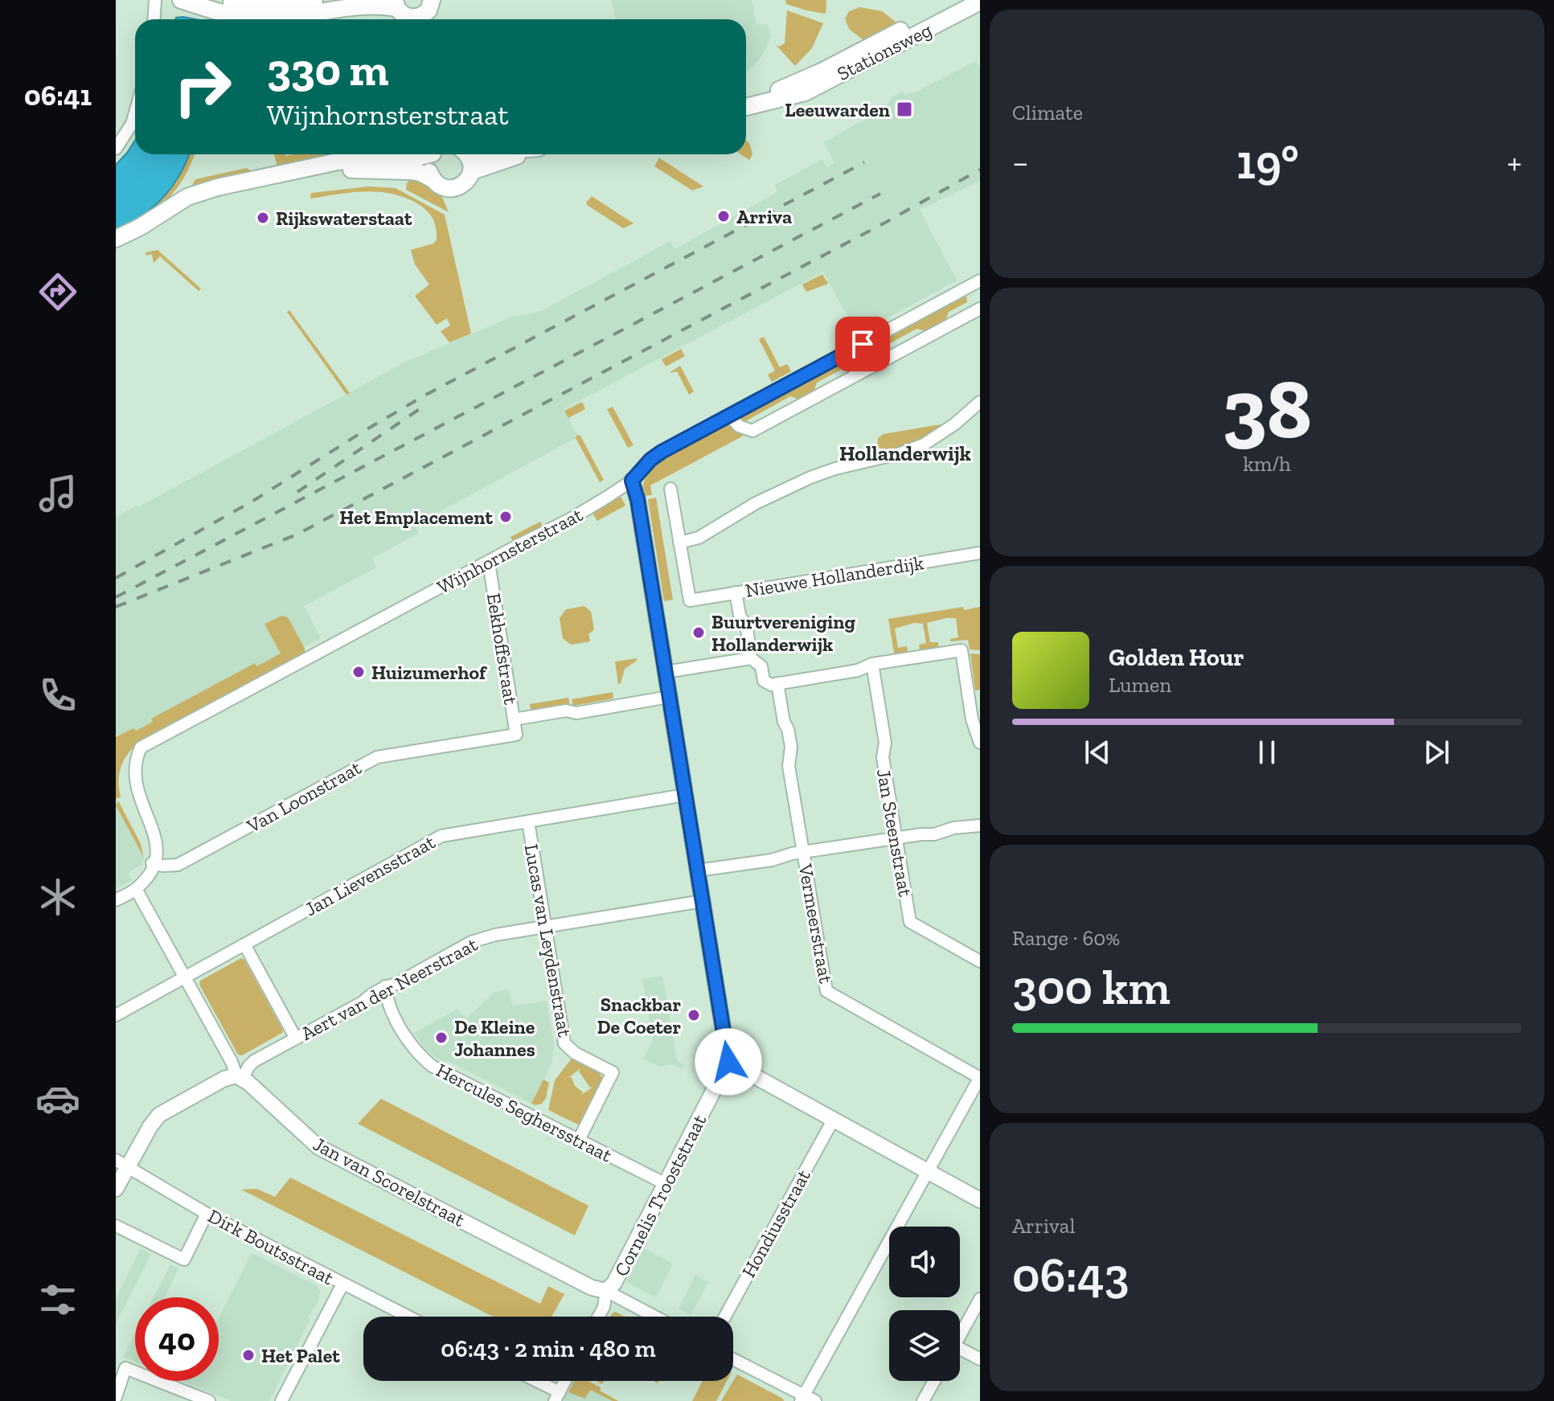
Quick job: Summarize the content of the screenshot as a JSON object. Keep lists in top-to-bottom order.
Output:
{
  "streets": {
    "main road": ["Stationsweg"],
    "street": [
      "Wijnhornsterstraat",
      "Nieuwe Hollanderdijk",
      "Eekhoffstraat",
      "Van Loonstraat",
      "Jan Steenstraat",
      "Jan Lievensstraat",
      "Vermeerstraat",
      "Lucas van Leydenstraat",
      "Aert van der Neerstraat",
      "Hercules Seghersstraat",
      "Jan van Scorelstraat",
      "Cornelis Trooststraat",
      "Hondiusstraat",
      "Dirk Boutsstraat"
    ]
  },
  "crossings": [
    ["Wijnhornsterstraat", "Eekhoffstraat"],
    ["Eekhoffstraat", "Van Loonstraat"],
    ["Jan Lievensstraat", "Lucas van Leydenstraat"],
    ["Jan Lievensstraat", "Jan van Scorelstraat"],
    ["Lucas van Leydenstraat", "Aert van der Neerstraat"],
    ["Lucas van Leydenstraat", "Hercules Seghersstraat"],
    ["Aert van der Neerstraat", "Hercules Seghersstraat"],
    ["Aert van der Neerstraat", "Jan van Scorelstraat"],
    ["Aert van der Neerstraat", "Dirk Boutsstraat"],
    ["Hercules Seghersstraat", "Cornelis Trooststraat"],
    ["Jan van Scorelstraat", "Cornelis Trooststraat"]
  ],
  "districts": ["Hollanderwijk"],
  "places": {
    "transit": ["Leeuwarden"],
    "other": [
      "Arriva",
      "Rijkswaterstaat",
      "Het Emplacement",
      "Buurtvereniging Hollanderwijk",
      "Huizumerhof",
      "Snackbar De Coeter",
      "De Kleine Johannes",
      "Het Palet"
    ]
  },
  "page": {
    "tabs": "06:41",
    "tile": [
      "Climate",
      ["38", "km/h"],
      ["Range · 60%", "300 km"],
      ["Arrival", "06:43"]
    ],
    "turn": ["330 m", "Wijnhornsterstraat"],
    "heat": ["−", "19°", "+"],
    "song": ["Golden Hour", "Lumen"],
    "limit": "40",
    "trip": "06:43 · 2 min · 480 m"
  }
}
